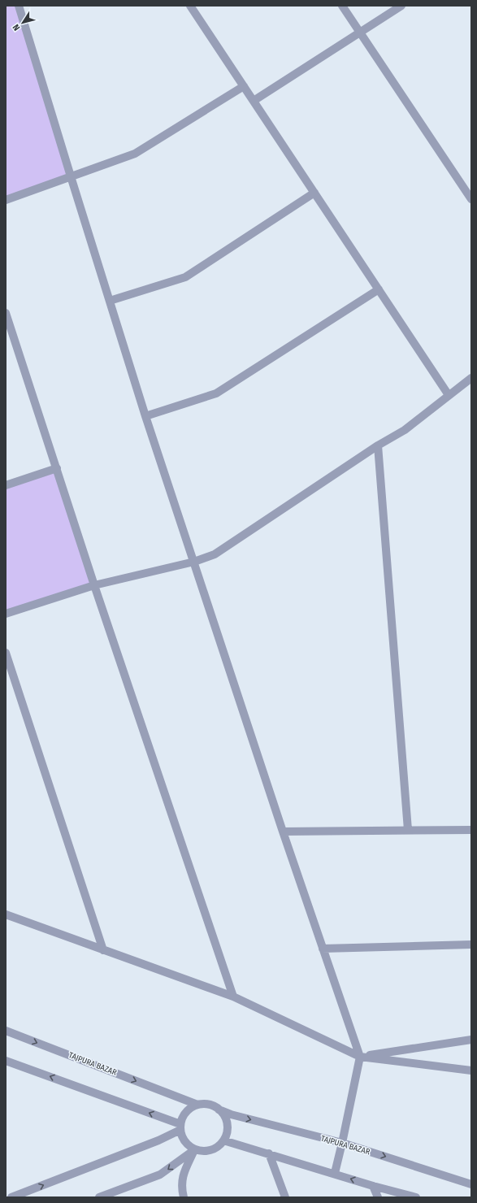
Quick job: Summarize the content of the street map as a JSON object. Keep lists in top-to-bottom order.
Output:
{
  "streets": {
    "street": ["TAJPURA BAZAR"]
  },
  "north": "bottom left"
}
